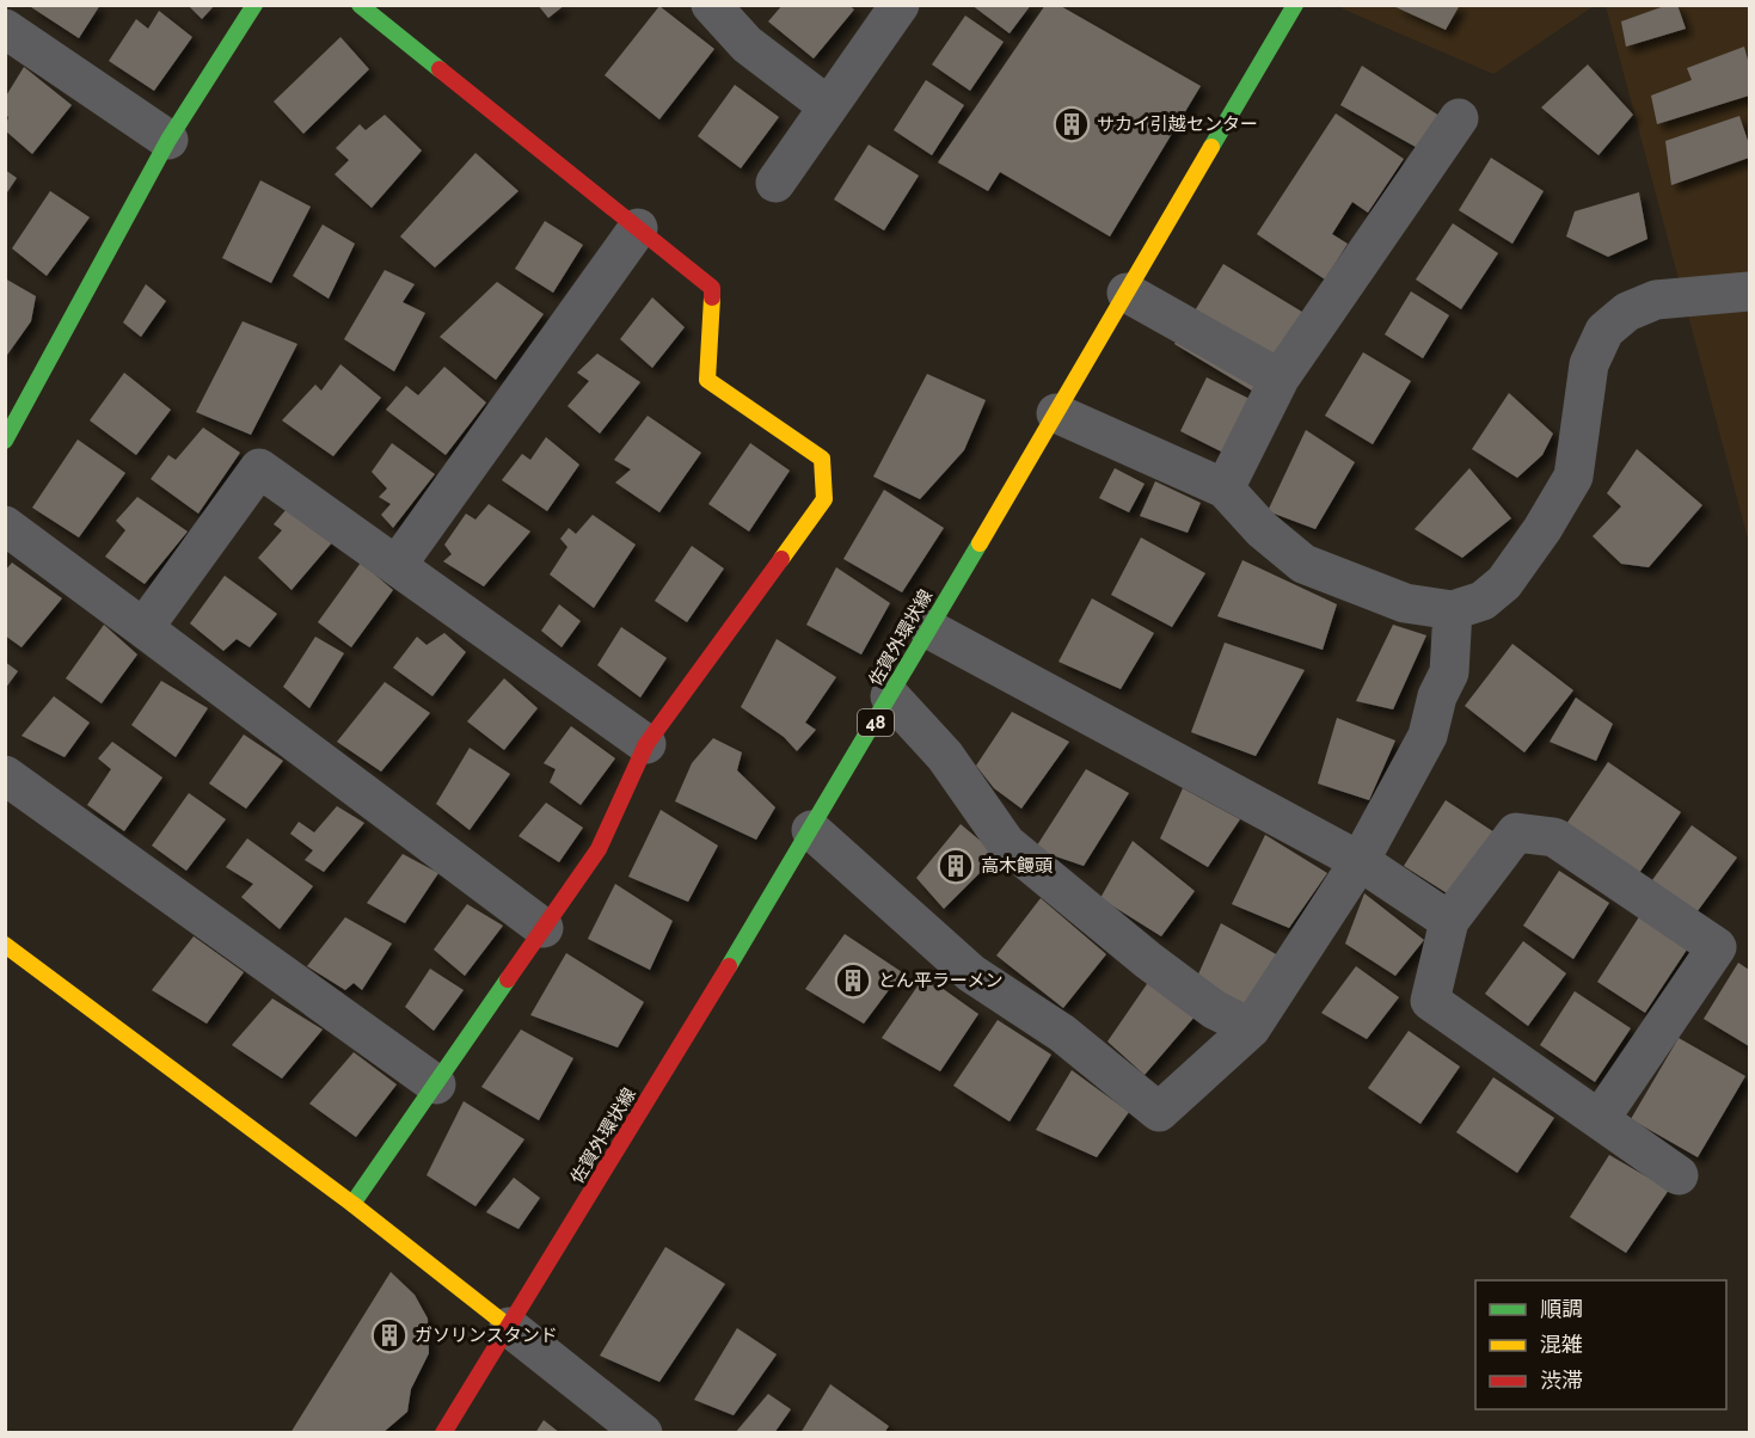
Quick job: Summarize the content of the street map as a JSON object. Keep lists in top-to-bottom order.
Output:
{
  "streets": {
    "street": ["佐賀外環状線", "48"]
  },
  "places": {
    "building": [
      "サカイ引越センター",
      "高木饅頭",
      "とん平ラーメン",
      "ガソリンスタンド"
    ]
  },
  "legend": ["順調", "混雑", "渋滞"]
}
